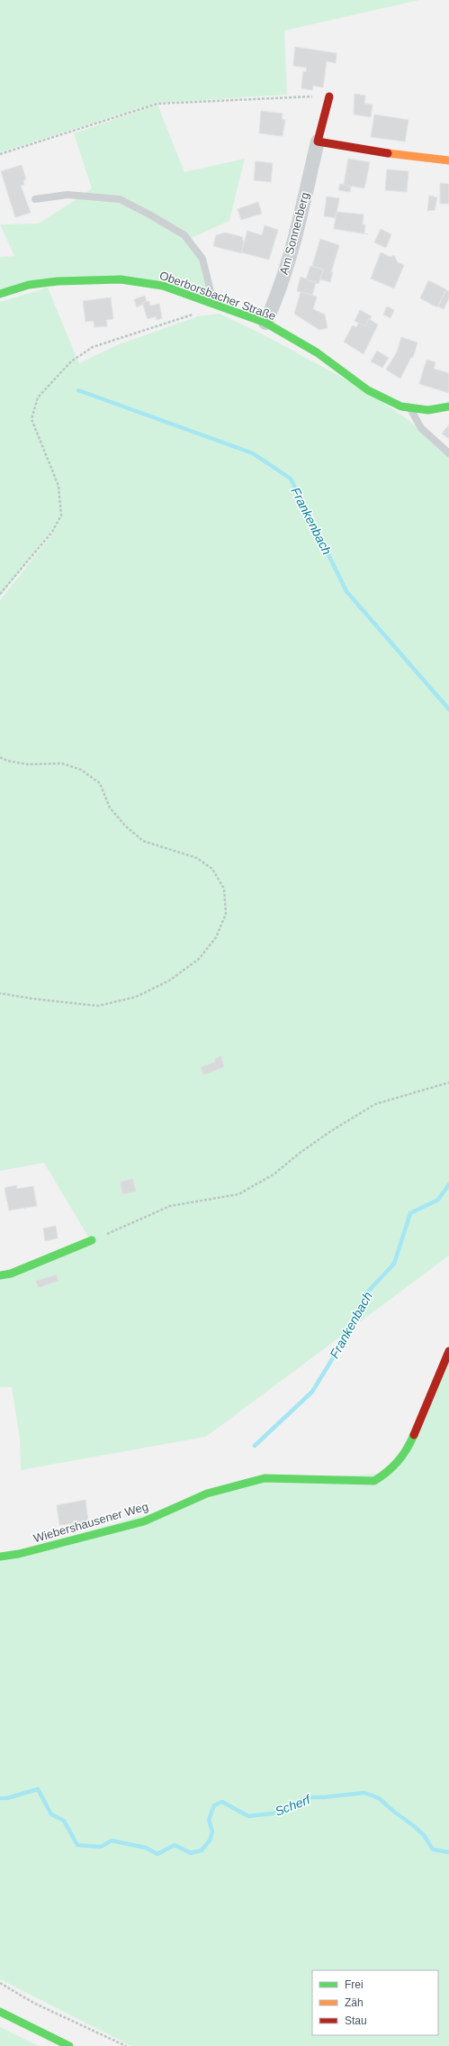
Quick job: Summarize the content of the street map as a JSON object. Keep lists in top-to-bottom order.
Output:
{
  "streets": {
    "street": ["Am Sonnenberg", "Oberborsbacher Straße", "Wiebershausener Weg"]
  },
  "crossings": [
    ["Am Sonnenberg", "Oberborsbacher Straße"]
  ],
  "water": ["Frankenbach", "Scherf"],
  "legend": ["Frei", "Zäh", "Stau"]
}
